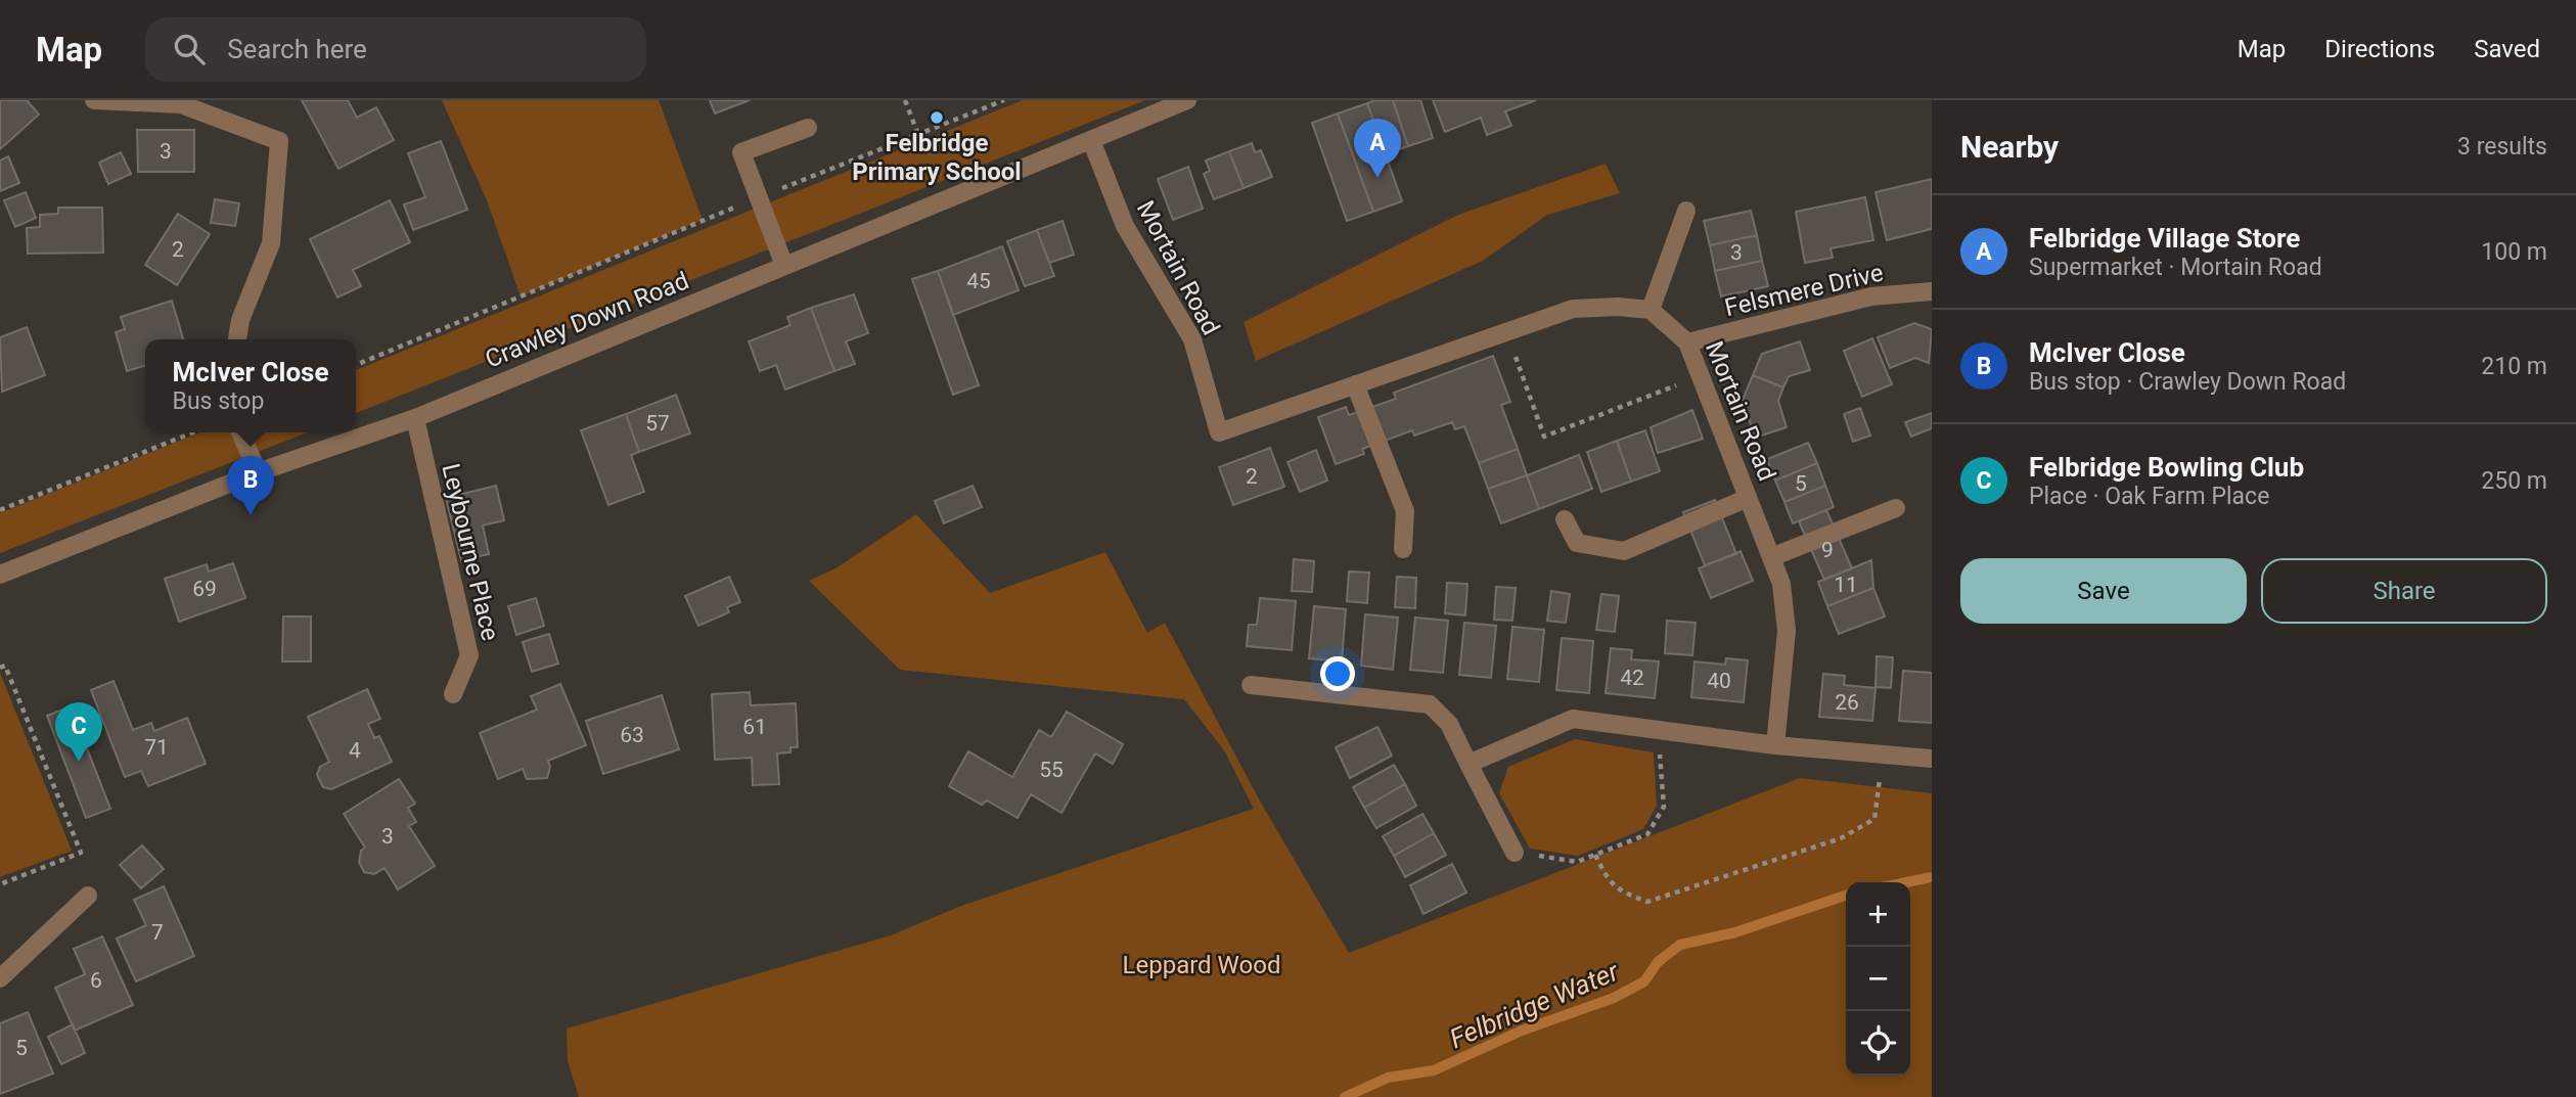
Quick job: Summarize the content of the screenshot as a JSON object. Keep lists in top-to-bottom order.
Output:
{
  "streets": {
    "street": [
      "Mortain Road",
      "Felsmere Drive",
      "Crawley Down Road",
      "Leybourne Place"
    ]
  },
  "crossings": [
    ["Mortain Road", "Felsmere Drive"],
    ["Mortain Road", "Crawley Down Road"],
    ["Crawley Down Road", "Leybourne Place"]
  ],
  "water": ["Felbridge Water"],
  "parks": ["Leppard Wood"],
  "places": ["Felbridge Primary School"],
  "house_numbers": [
    "3",
    "2",
    "3",
    "45",
    "57",
    "2",
    "5",
    "9",
    "11",
    "69",
    "42",
    "40",
    "26",
    "61",
    "63",
    "71",
    "4",
    "55",
    "3",
    "7",
    "6",
    "5"
  ],
  "page": {
    "header": "Map",
    "search": "Search here",
    "nav": ["Map", "Directions", "Saved"],
    "heading": ["Nearby", "3 results"],
    "pins": ["A", "B", "C"],
    "list": [
      {
        "mark": "A",
        "name": "Felbridge Village Store",
        "note": "Supermarket · Mortain Road",
        "value": "100 m"
      },
      {
        "mark": "B",
        "name": "McIver Close",
        "note": "Bus stop · Crawley Down Road",
        "value": "210 m"
      },
      {
        "mark": "C",
        "name": "Felbridge Bowling Club",
        "note": "Place · Oak Farm Place",
        "value": "250 m"
      }
    ],
    "popup": ["McIver Close", "Bus stop"],
    "buttons": ["Save", "Share"],
    "map_buttons": ["+", "−"]
  }
}
